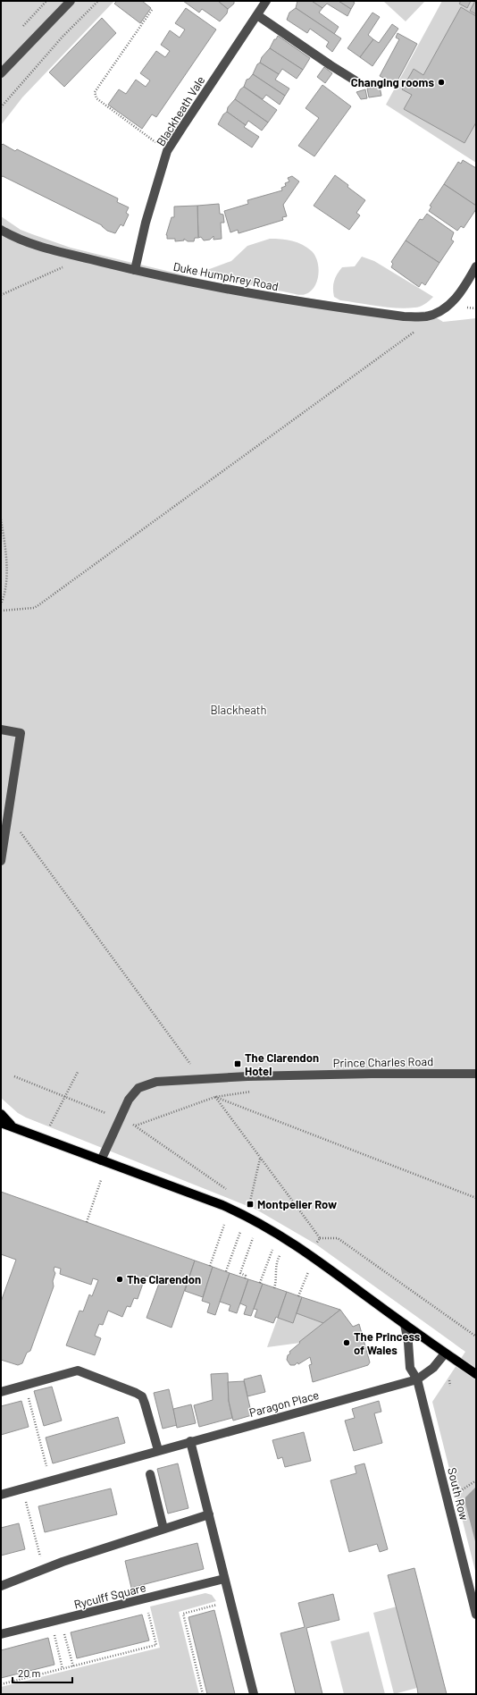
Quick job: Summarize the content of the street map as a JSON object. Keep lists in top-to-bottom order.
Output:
{
  "streets": {
    "street": [
      "Blackheath Vale",
      "Duke Humphrey Road",
      "Prince Charles Road",
      "Paragon Place",
      "South Row",
      "Ryculff Square"
    ]
  },
  "crossings": [
    ["Blackheath Vale", "Duke Humphrey Road"],
    ["Paragon Place", "South Row"]
  ],
  "parks": ["Blackheath"],
  "places": {
    "other": ["Changing rooms", "The Clarendon", "The Princess of Wales"],
    "transit": ["The Clarendon Hotel", "Montpelier Row"]
  },
  "scale_bar": "20 m"
}
